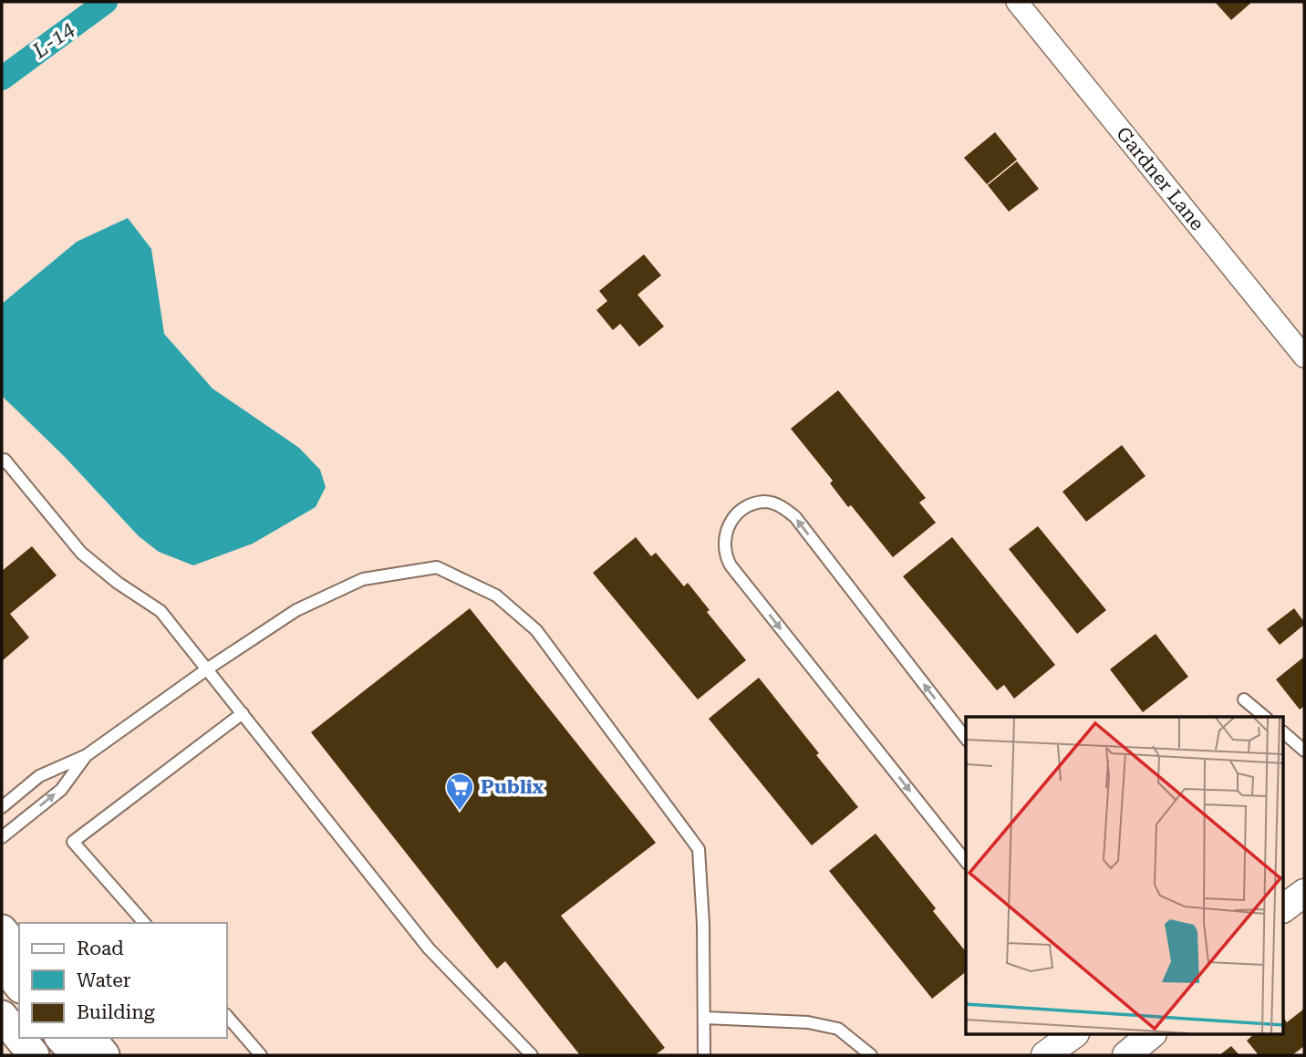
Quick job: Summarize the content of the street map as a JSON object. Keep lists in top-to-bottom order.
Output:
{
  "streets": {
    "street": ["Gardner Lane"]
  },
  "water": ["L-14"],
  "places": {
    "supermarket": ["Publix"]
  },
  "legend": ["Road", "Water", "Building"]
}
